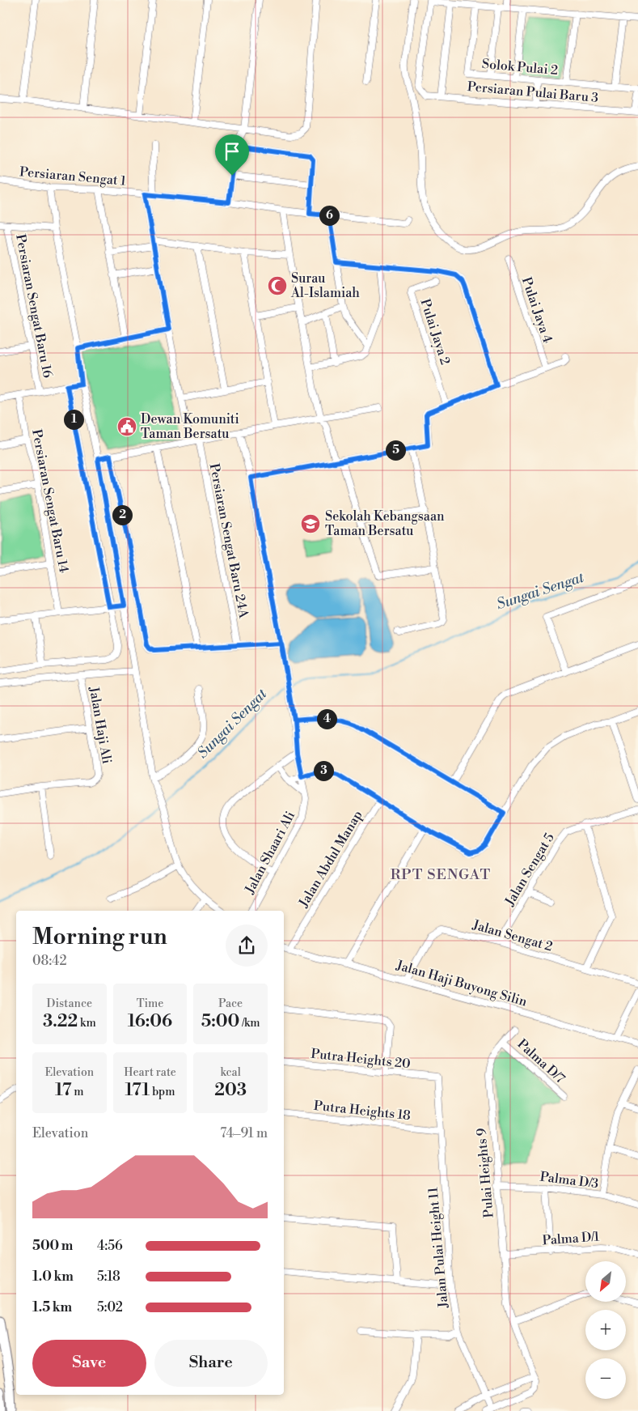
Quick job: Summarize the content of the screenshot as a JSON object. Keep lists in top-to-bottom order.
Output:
{
  "streets": {
    "street": [
      "Solok Pulai 2",
      "Persiaran Pulai Baru 3",
      "Persiaran Sengat 1",
      "Persiaran Sengat Baru 16",
      "Pulai Jaya 4",
      "Pulai Jaya 2",
      "Persiaran Sengat Baru 14",
      "Persiaran Sengat Baru 24A",
      "Jalan Haji Ali",
      "Jalan Shaari Ali",
      "Jalan Abdul Manap",
      "Jalan Sengat 5",
      "Jalan Sengat 2",
      "Jalan Haji Buyong Silin",
      "Putra Heights 20",
      "Palma D/7",
      "Putra Heights 18",
      "Pulai Heights 9",
      "Palma D/3",
      "Palma D/1",
      "Jalan Pulai Height 11"
    ]
  },
  "crossings": [
    ["Jalan Abdul Manap", "Jalan Haji Buyong Silin"],
    ["Jalan Sengat 5", "Jalan Sengat 2"],
    ["Jalan Sengat 2", "Jalan Haji Buyong Silin"],
    ["Putra Heights 20", "Jalan Pulai Height 11"],
    ["Palma D/7", "Pulai Heights 9"],
    ["Putra Heights 18", "Jalan Pulai Height 11"],
    ["Pulai Heights 9", "Palma D/3"],
    ["Pulai Heights 9", "Palma D/1"]
  ],
  "districts": ["RPT SENGAT"],
  "water": ["Sungai Sengat"],
  "places": {
    "mosque": ["Surau Al-Islamiah"],
    "public building": ["Dewan Komuniti Taman Bersatu"],
    "school or university": ["Sekolah Kebangsaan Taman Bersatu"]
  },
  "north": "bottom left",
  "page": {
    "pins": [
      "6",
      "1",
      "5",
      "2",
      "4",
      "3"
    ],
    "heading": ["Morning run", "08:42"],
    "stats": [
      ["Distance", "3.22 km"],
      ["Time", "16:06"],
      ["Pace", "5:00 /km"],
      ["Elevation", "17 m"],
      ["Heart rate", "171 bpm"],
      ["kcal", "203"]
    ],
    "chart": ["Elevation", "74–91 m"],
    "list": [
      {
        "name": "500 m",
        "note": "4:56"
      },
      {
        "name": "1.0 km",
        "note": "5:18"
      },
      {
        "name": "1.5 km",
        "note": "5:02"
      }
    ],
    "map_buttons": ["+", "−"],
    "buttons": ["Save", "Share"]
  }
}
